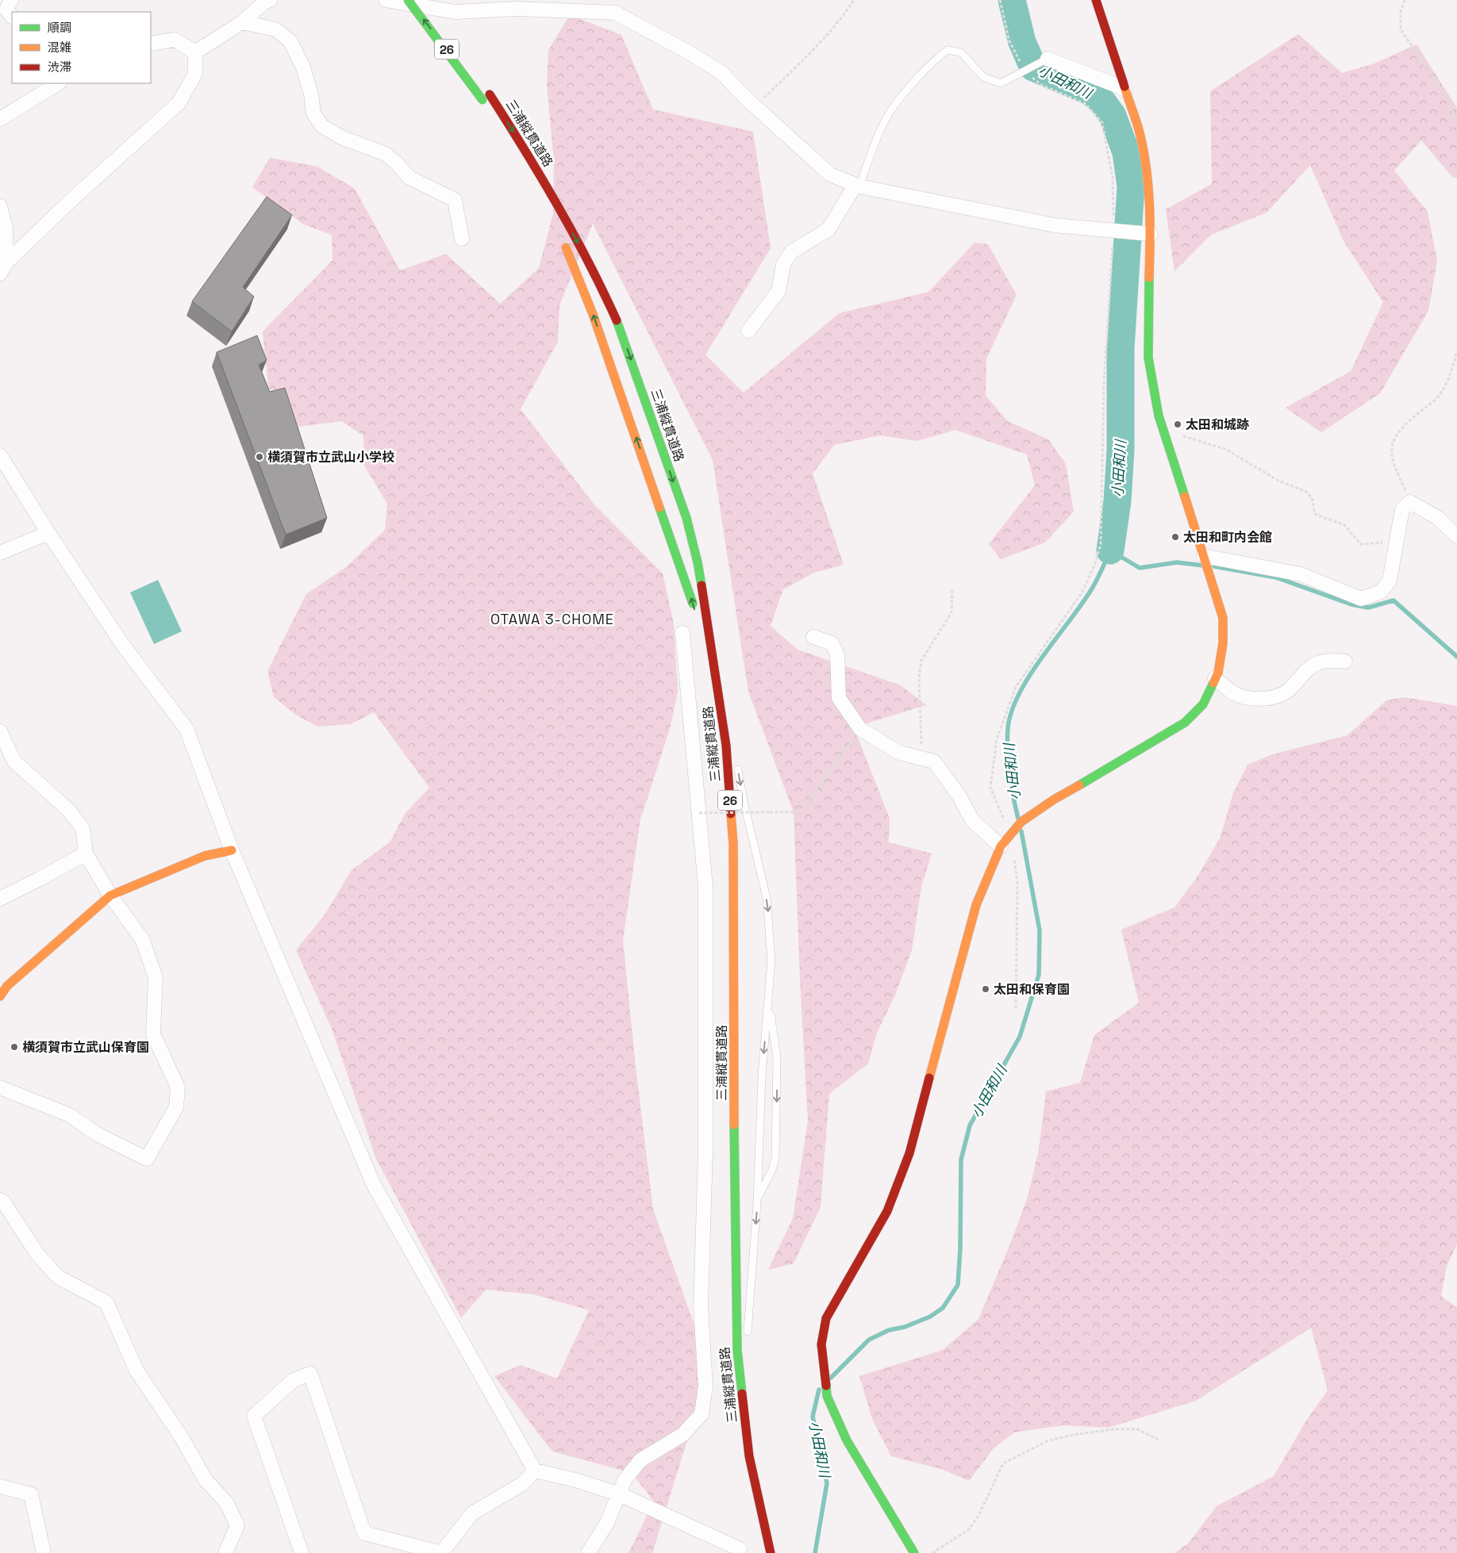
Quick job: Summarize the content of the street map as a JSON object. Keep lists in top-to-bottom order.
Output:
{
  "streets": {
    "main road": ["26", "三浦縦貫道路"]
  },
  "districts": ["OTAWA 3-CHOME"],
  "water": ["小田和川"],
  "places": [
    "太田和城跡",
    "横須賀市立武山小学校",
    "太田和町内会館",
    "太田和保育園",
    "横須賀市立武山保育園"
  ],
  "legend": ["順調", "混雑", "渋滞"]
}
